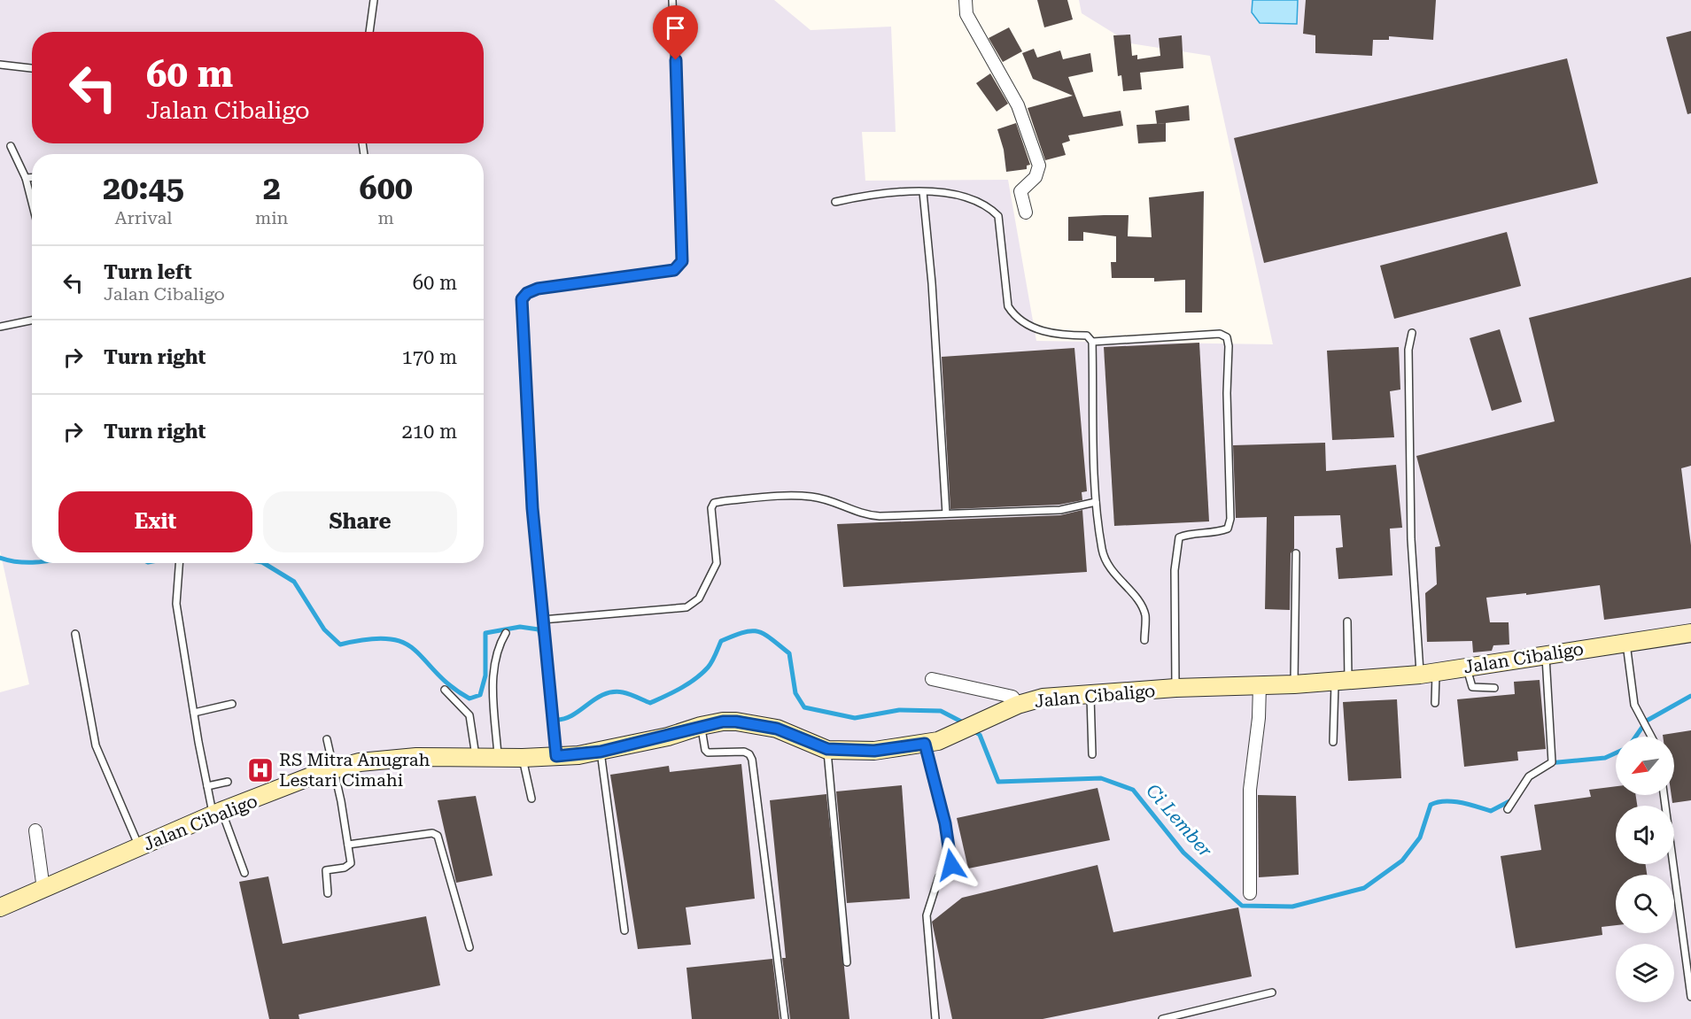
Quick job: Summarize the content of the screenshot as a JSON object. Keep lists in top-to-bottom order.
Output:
{
  "streets": {
    "main road": ["Jalan Cibaligo"]
  },
  "water": ["Ci Lember"],
  "places": {
    "hospital": ["RS Mitra Anugrah Lestari Cimahi"]
  },
  "north": "bottom left",
  "page": {
    "turn": ["60 m", "Jalan Cibaligo"],
    "eta": [
      "20:45",
      "Arrival",
      "2",
      "min",
      "600",
      "m"
    ],
    "list": [
      {
        "name": "Turn left",
        "note": "Jalan Cibaligo",
        "value": "60 m"
      },
      {
        "name": "Turn right",
        "value": "170 m"
      },
      {
        "name": "Turn right",
        "value": "210 m"
      }
    ],
    "buttons": ["Exit", "Share"]
  }
}
